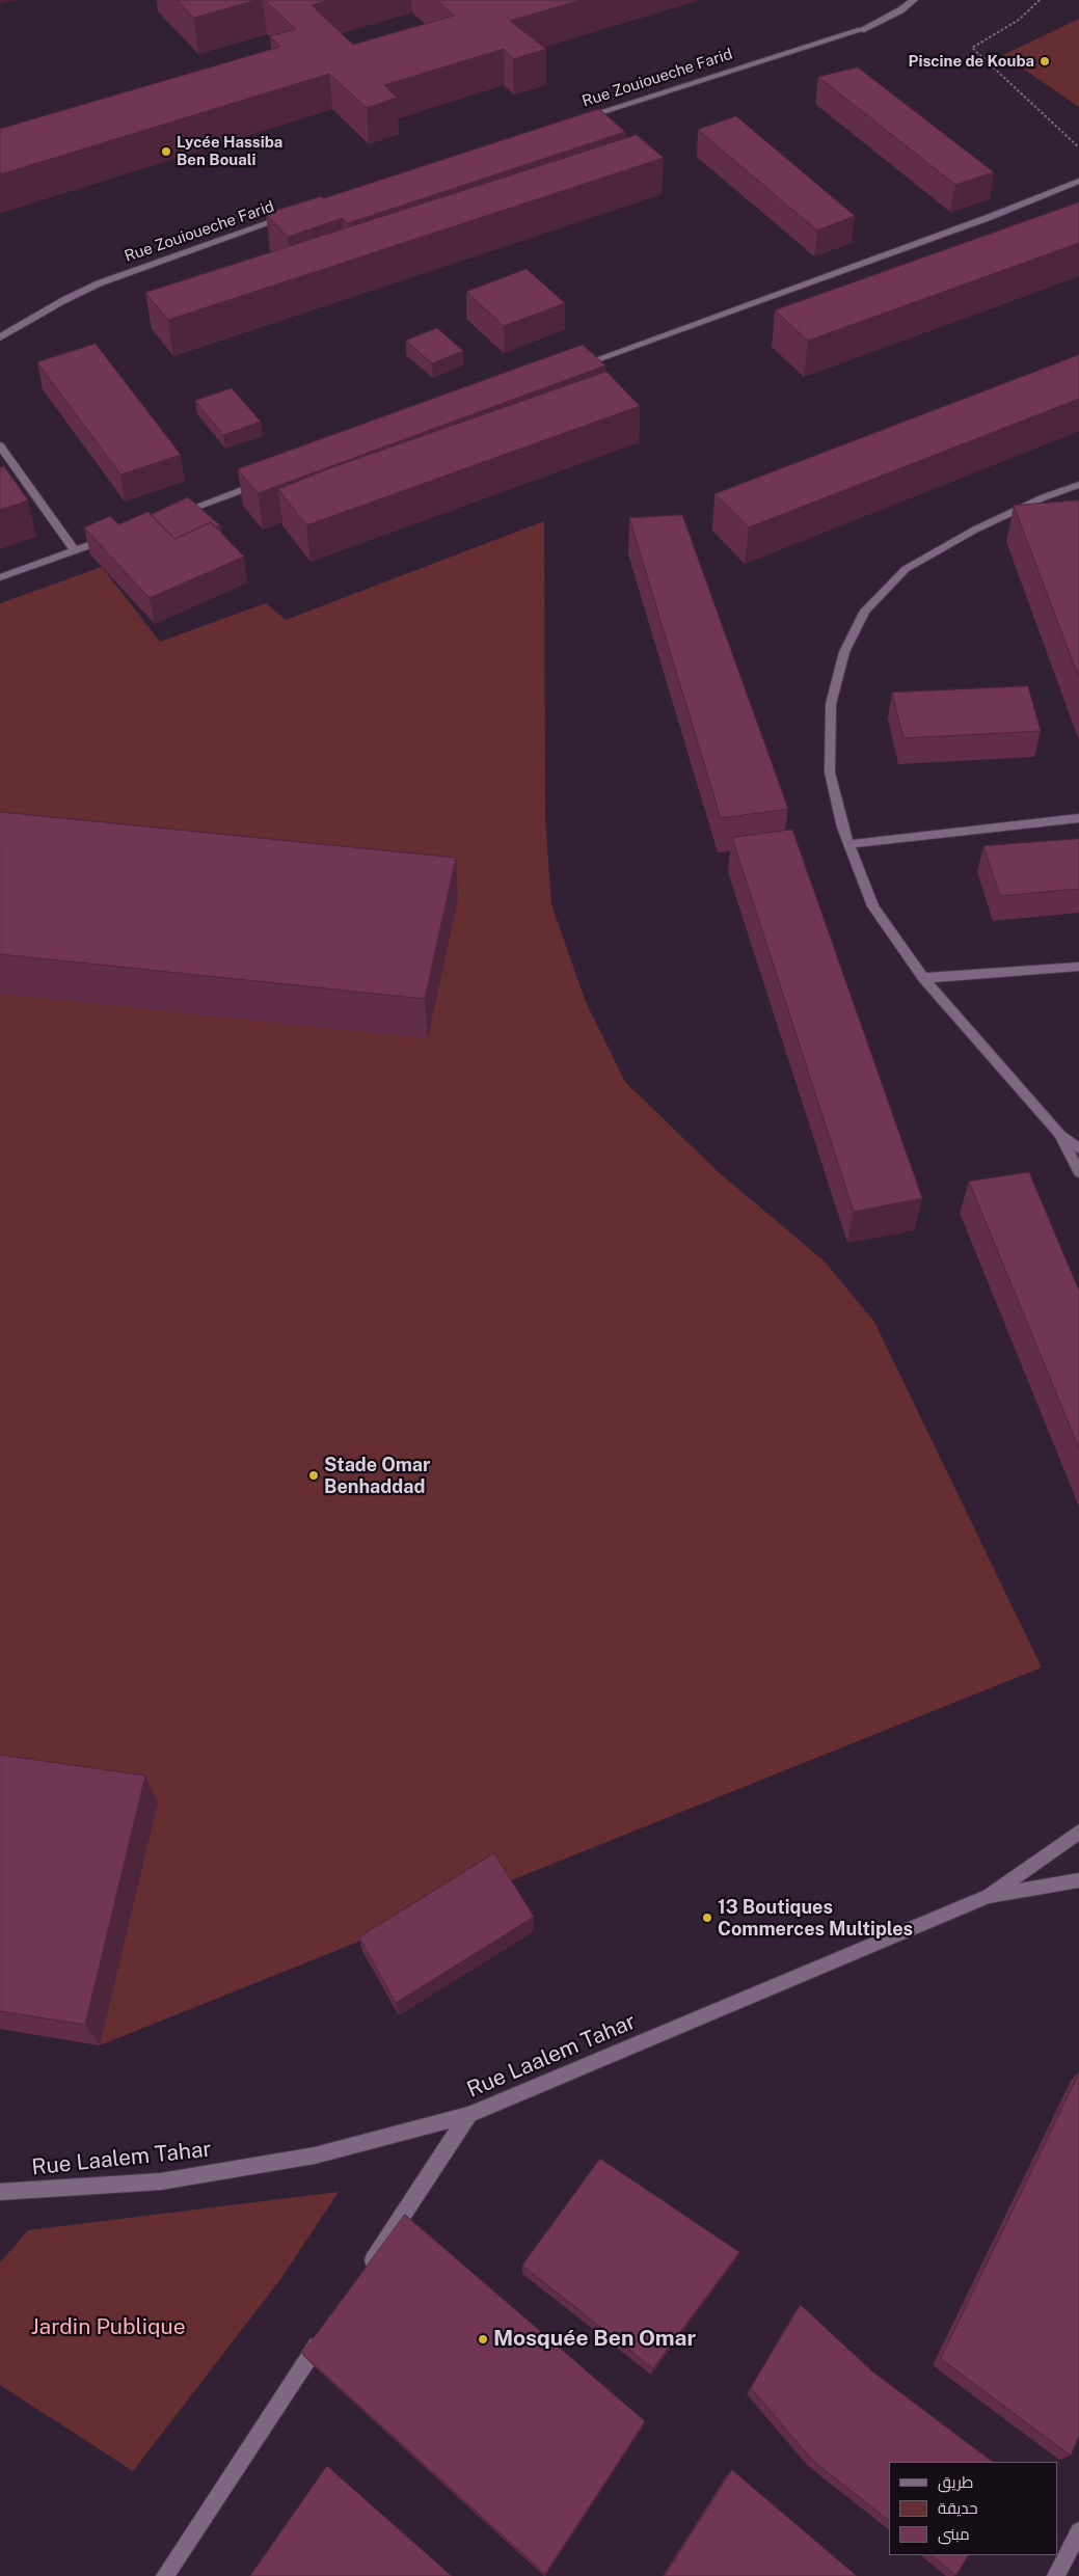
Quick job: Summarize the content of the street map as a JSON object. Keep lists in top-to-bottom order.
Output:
{
  "streets": {
    "street": ["Rue Zouioueche Farid", "Rue Laalem Tahar"]
  },
  "parks": ["Jardin Publique"],
  "places": [
    "Piscine de Kouba",
    "Lycée Hassiba Ben Bouali",
    "Stade Omar Benhaddad",
    "13 Boutiques Commerces Multiples",
    "Mosquée Ben Omar"
  ],
  "legend": ["طريق", "حديقة", "مبنى"]
}
